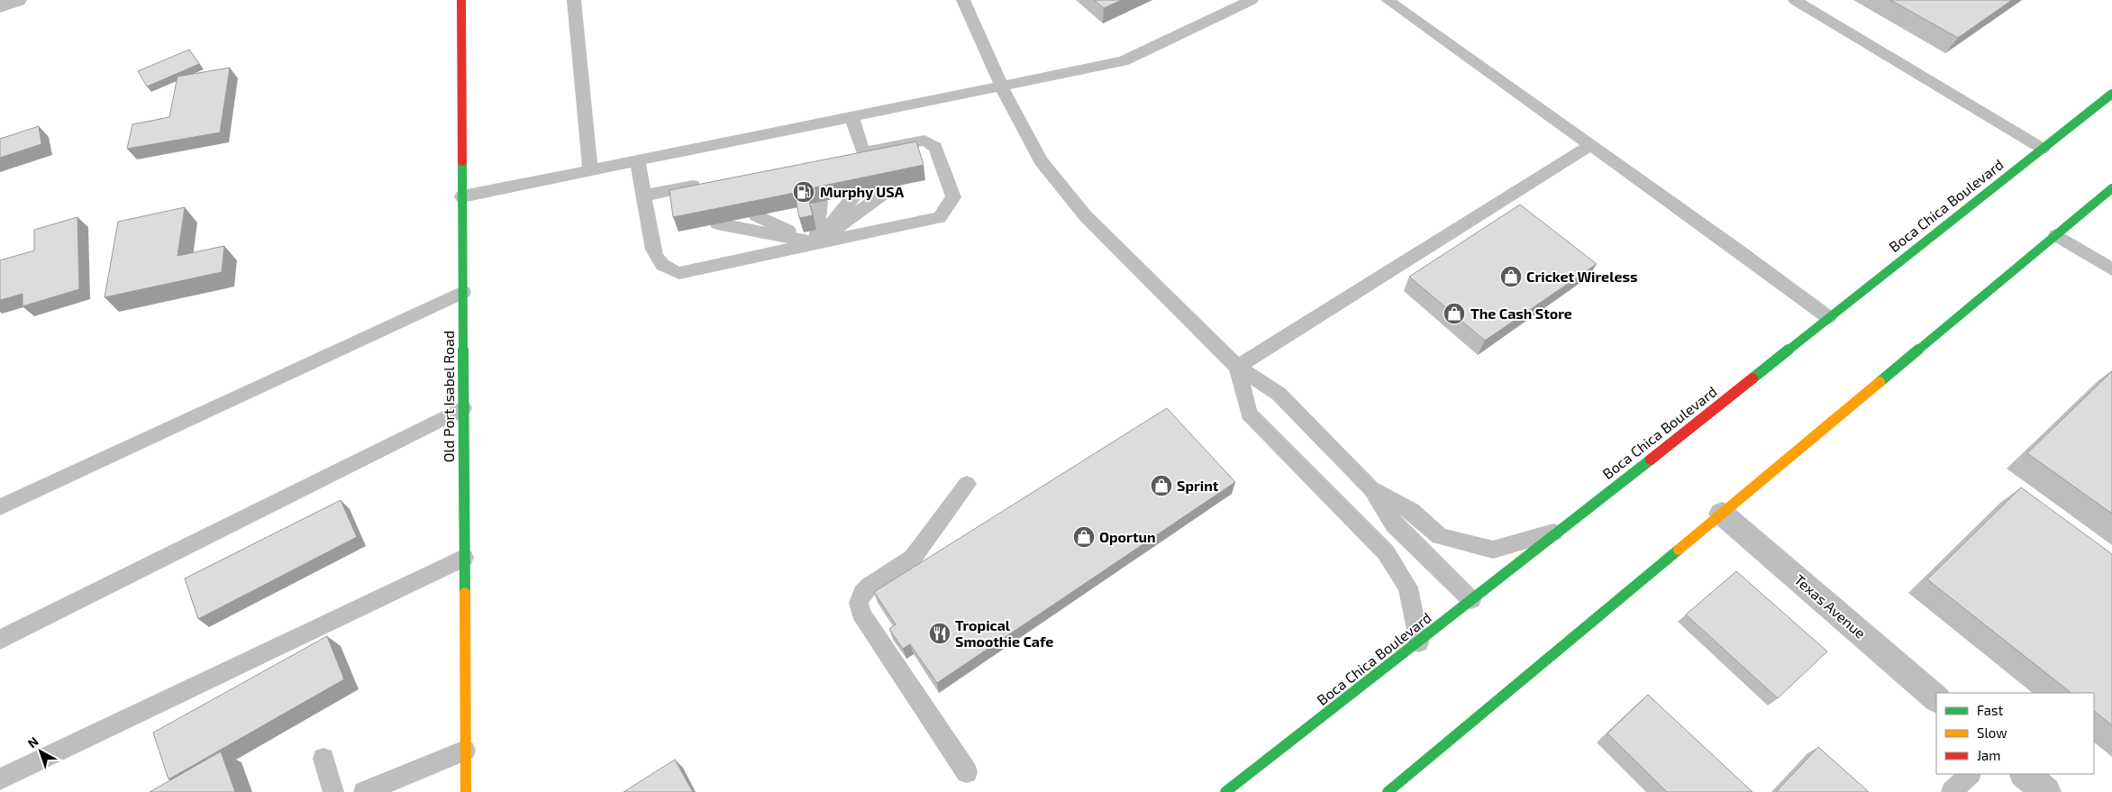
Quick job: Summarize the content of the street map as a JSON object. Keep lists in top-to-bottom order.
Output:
{
  "streets": {
    "main road": ["Boca Chica Boulevard", "Old Port Isabel Road"],
    "street": ["Texas Avenue"]
  },
  "places": {
    "fuel station": ["Murphy USA"],
    "shop": [
      "Cricket Wireless",
      "The Cash Store",
      "Sprint",
      "Oportun"
    ],
    "restaurant": ["Tropical Smoothie Cafe"]
  },
  "legend": ["Fast", "Slow", "Jam"],
  "north": "top left"
}
